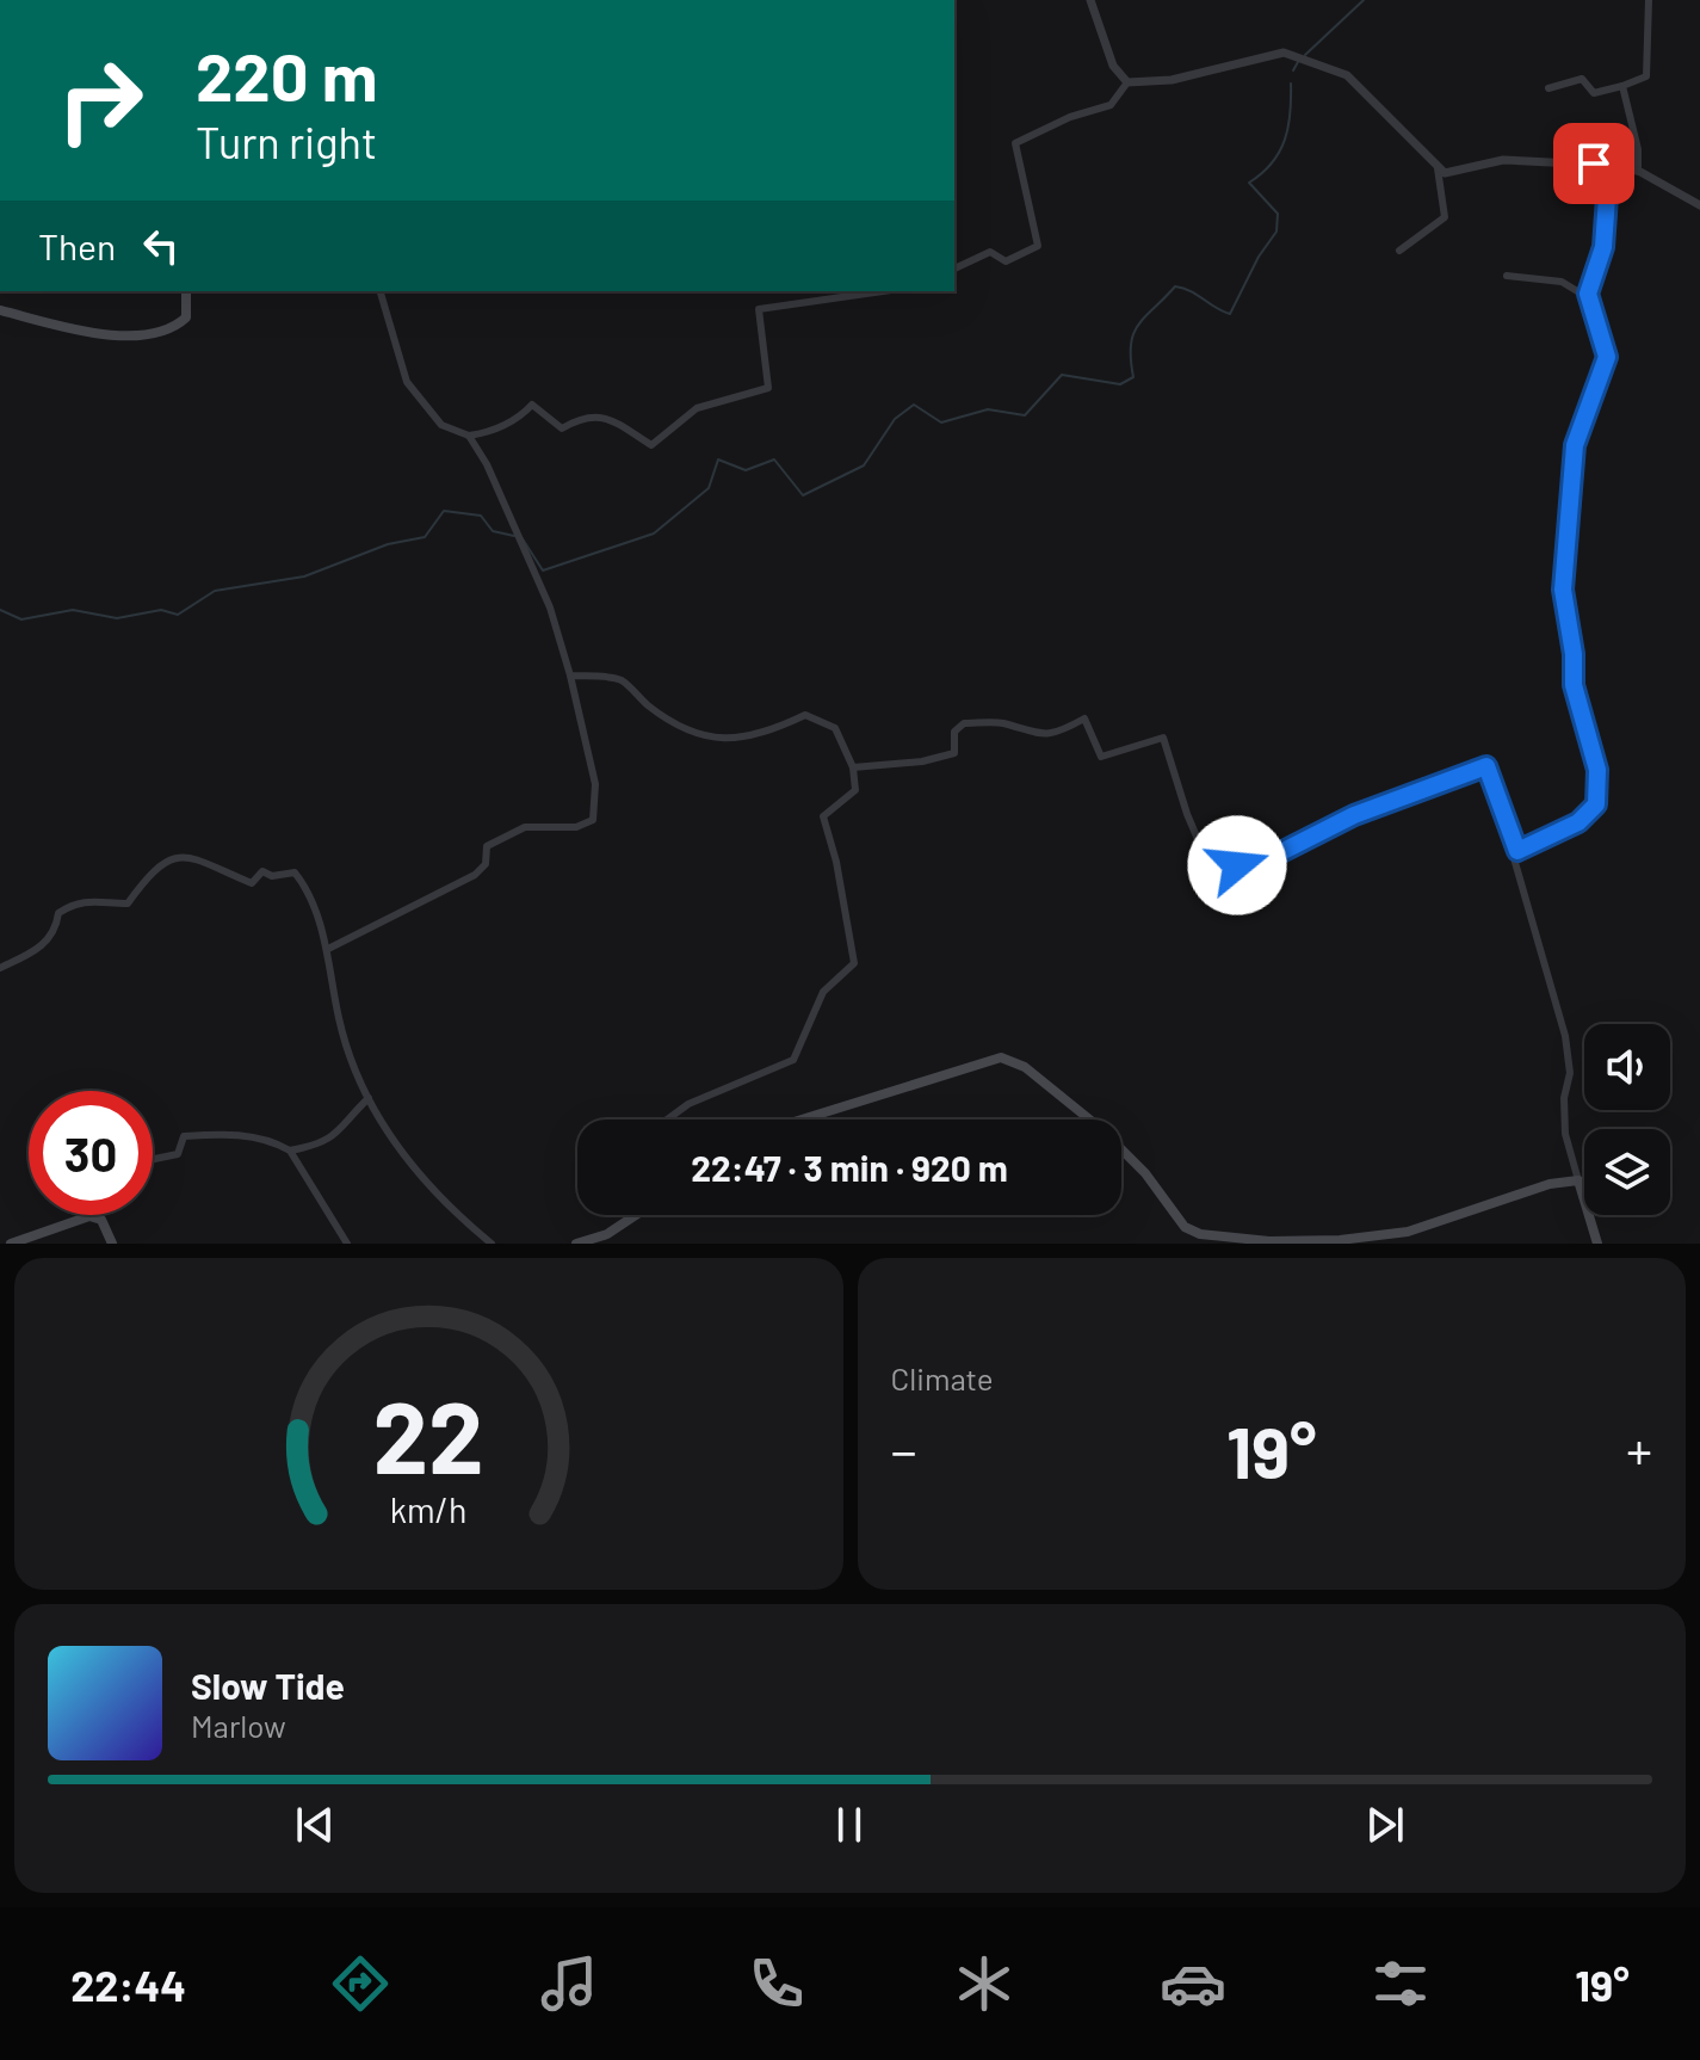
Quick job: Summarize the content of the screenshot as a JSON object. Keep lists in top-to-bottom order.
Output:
{
  "page": {
    "turn": ["220 m", "Turn right"],
    "then": "Then",
    "limit": "30",
    "trip": "22:47 · 3 min · 920 m",
    "tile": "Climate",
    "heat": ["−", "19°", "+"],
    "song": ["Slow Tide", "Marlow"],
    "tabs": ["22:44", "19°"],
    "gauge": ["22", "km/h"]
  }
}
